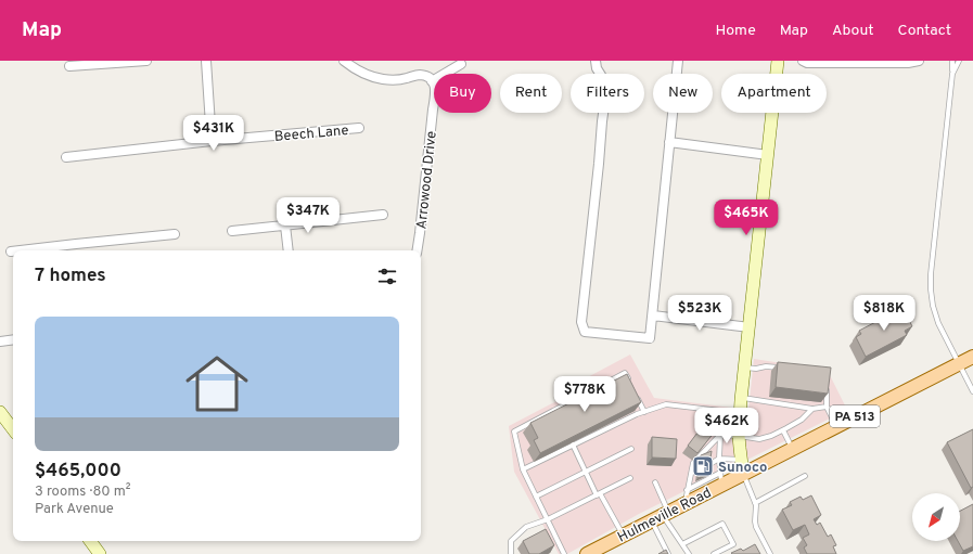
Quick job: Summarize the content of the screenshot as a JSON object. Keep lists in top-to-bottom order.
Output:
{
  "streets": {
    "main road": ["PA 513", "Hulmeville Road"],
    "street": ["Beech Lane", "Arrowood Drive"]
  },
  "places": {
    "fuel station": ["Sunoco"]
  },
  "north": "bottom left",
  "page": {
    "header": "Map",
    "nav": [
      "Home",
      "Map",
      "About",
      "Contact"
    ],
    "chip": [
      "Buy",
      "Rent",
      "Filters",
      "New",
      "Apartment"
    ],
    "price": [
      "$431K",
      "$347K",
      "$465K",
      "$523K",
      "$818K",
      "$778K",
      "$462K"
    ],
    "heading": "7 homes",
    "list": [
      {
        "name": "$465,000",
        "note": "3 rooms · 80 m² · Park Avenue"
      }
    ]
  }
}
